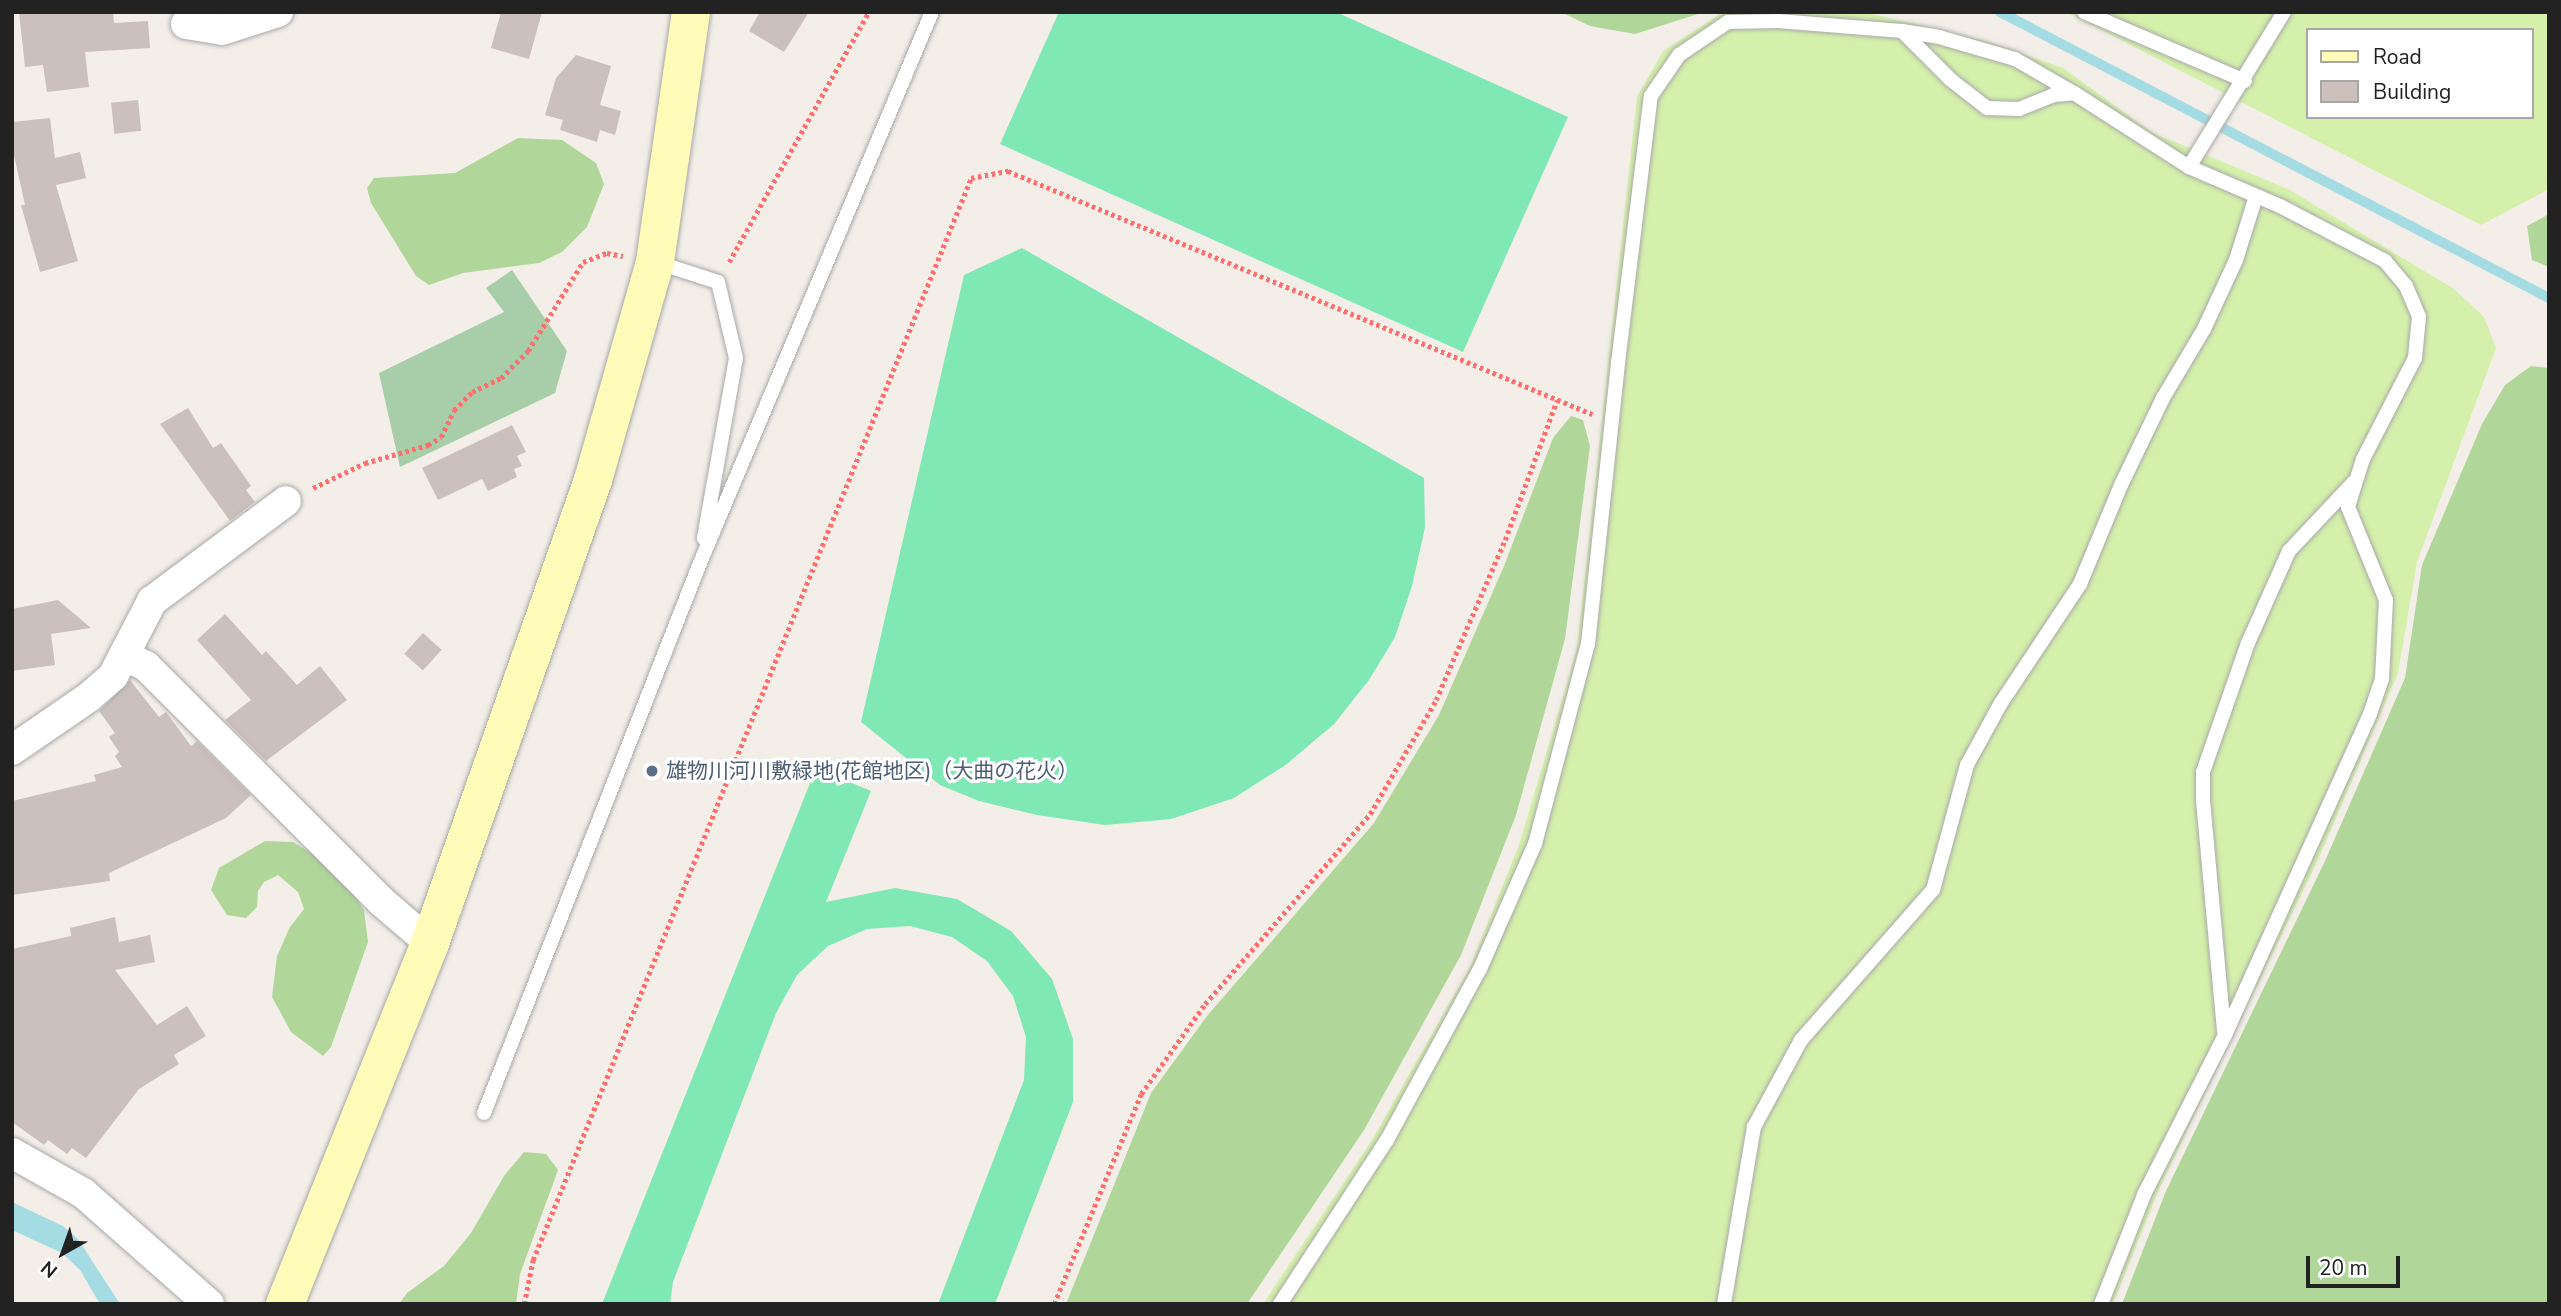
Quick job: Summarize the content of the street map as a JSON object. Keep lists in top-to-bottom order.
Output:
{
  "places": ["雄物川河川敷緑地(花館地区)（大曲の花火）"],
  "legend": ["Road", "Building"],
  "scale_bar": "20 m",
  "north": "bottom left"
}
